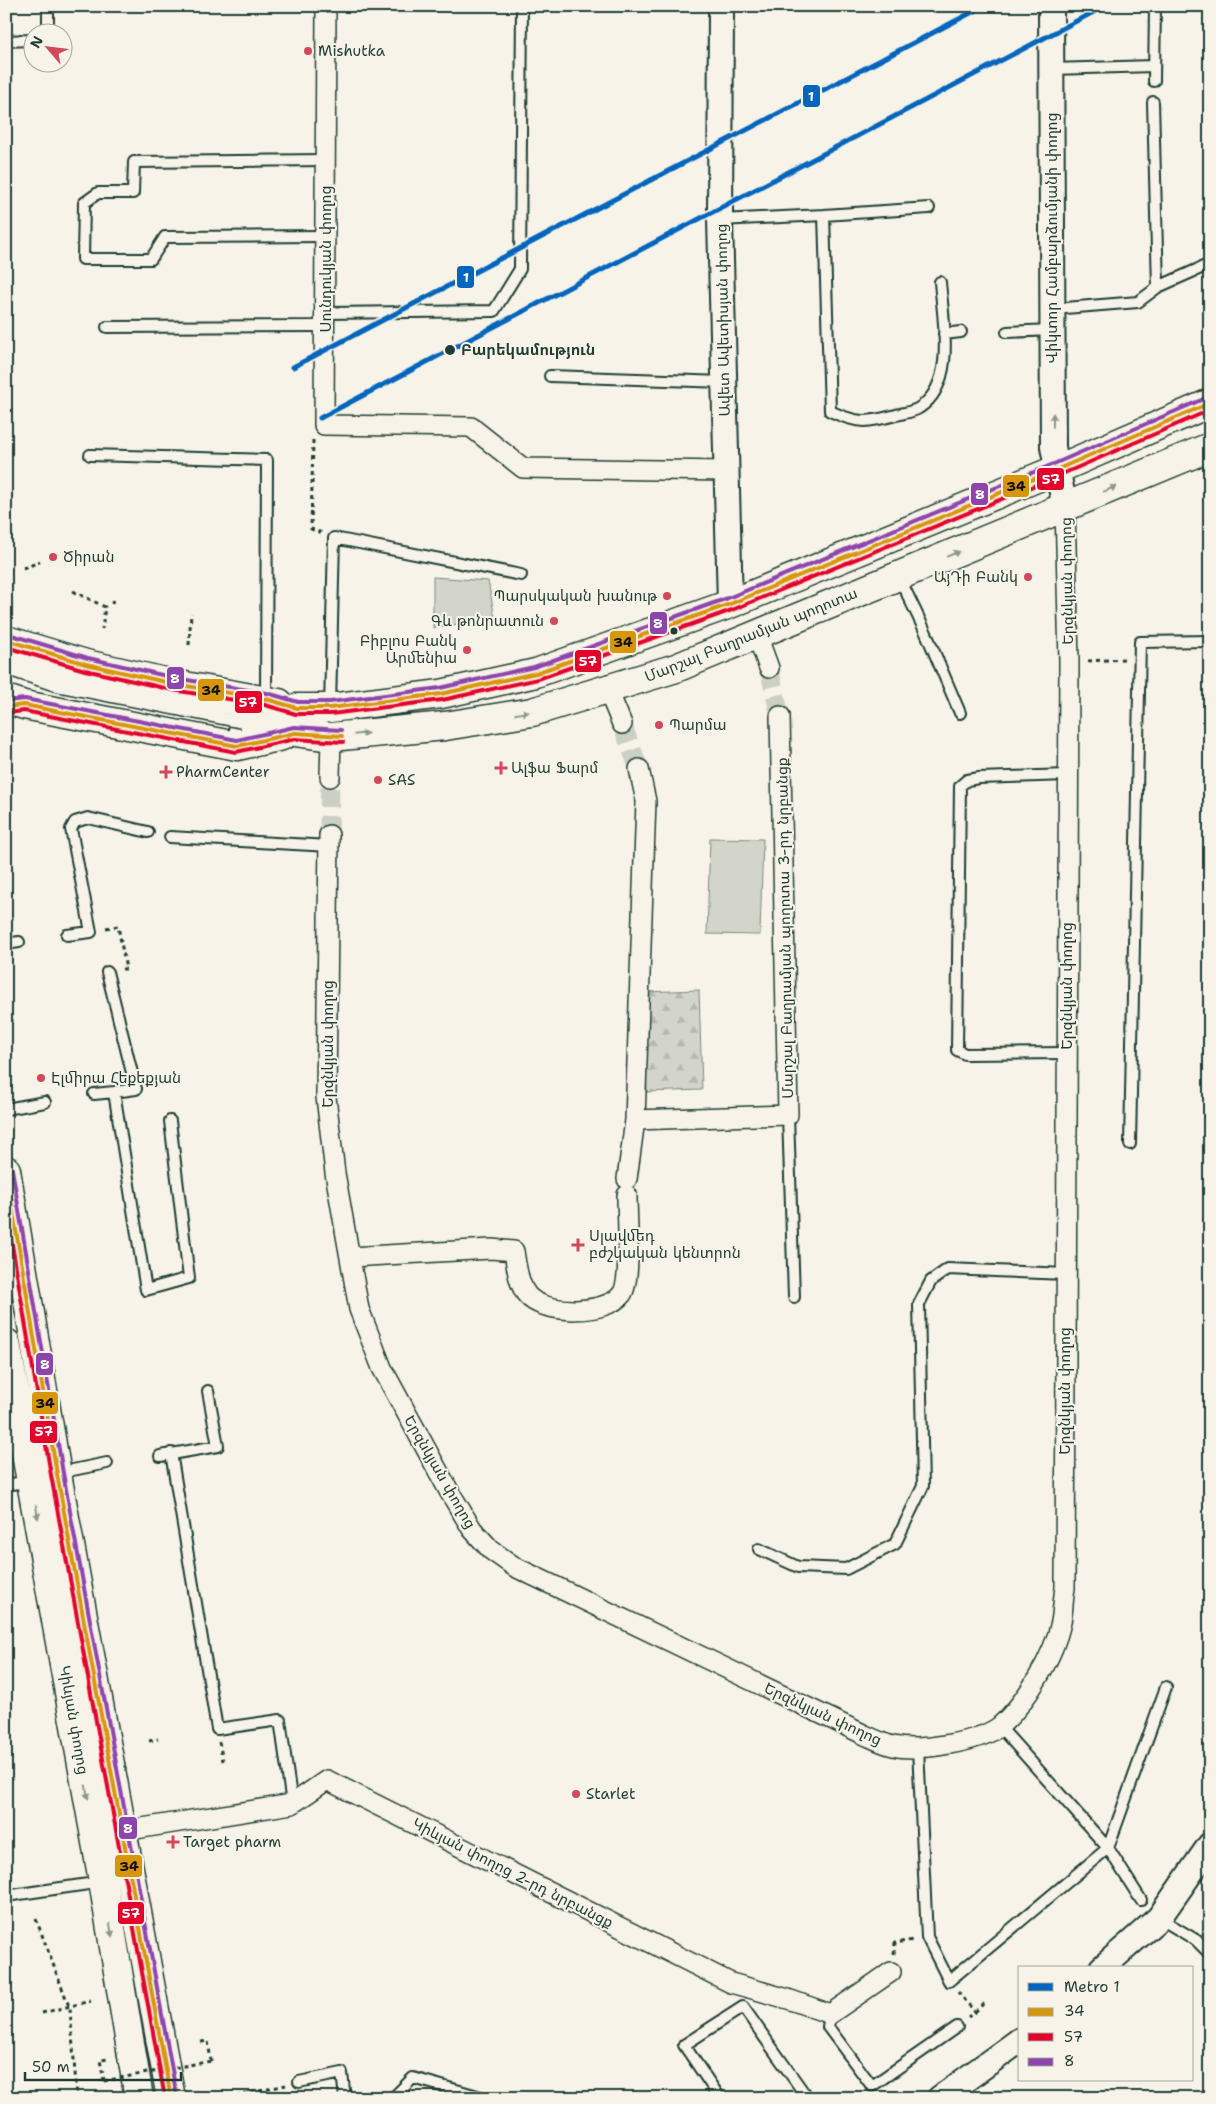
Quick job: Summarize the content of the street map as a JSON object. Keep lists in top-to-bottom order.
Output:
{
  "streets": {
    "main road": ["Մարշալ Բաղրամյան պողոտա", "Կիևյան փողոց"],
    "street": [
      "Վիկտոր Համբարձումյանի փողոց",
      "Սունդուկյան փողոց",
      "Ավետ Ավետիսյան փողոց",
      "Երզնկյան փողոց",
      "Մարշալ Բաղրամյան պողոտա 3-րդ նրբանցք",
      "Կիևյան փողոց 2-րդ նրբանցք"
    ]
  },
  "crossings": [
    ["Վիկտոր Համբարձումյանի փողոց", "Երզնկյան փողոց"],
    ["Վիկտոր Համբարձումյանի փողոց", "Մարշալ Բաղրամյան պողոտա"],
    ["Ավետ Ավետիսյան փողոց", "Մարշալ Բաղրամյան պողոտա"],
    ["Երզնկյան փողոց", "Մարշալ Բաղրամյան պողոտա"],
    ["Կիևյան փողոց", "Կիևյան փողոց 2-րդ նրբանցք"]
  ],
  "places": {
    "other": [
      "Mishutka",
      "Բարեկամություն",
      "Ծիրան",
      "ԱյԴի Բանկ",
      "Պարսկական խանութ",
      "Գև թոնրատուն",
      "Բիբլոս Բանկ Արմենիա",
      "Պարմա",
      "SAS",
      "Էլմիրա Հեքեքյան",
      "Starlet"
    ],
    "health": [
      "Ալֆա Ֆարմ",
      "PharmCenter",
      "Սլավմեդ բժշկական կենտրոն",
      "Target pharm"
    ]
  },
  "lines": [
    "metro line 1",
    "transit line 8",
    "transit line 34",
    "transit line 57"
  ],
  "legend": [
    "Metro 1",
    "34",
    "57",
    "8"
  ],
  "scale_bar": "50 m",
  "north": "top left"
}
